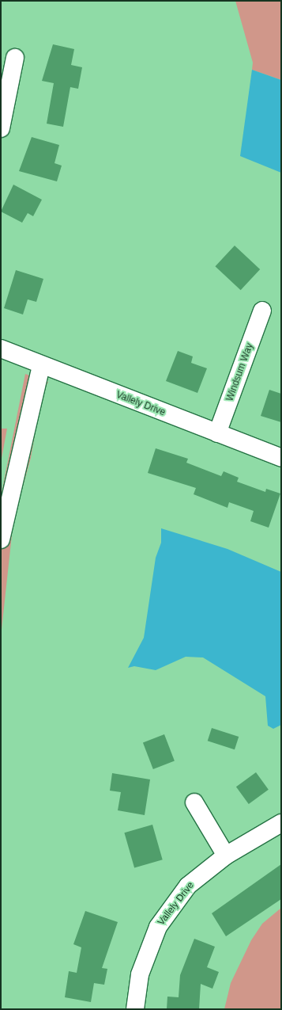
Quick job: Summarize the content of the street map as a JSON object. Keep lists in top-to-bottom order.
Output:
{
  "streets": {
    "street": ["Windsum Way", "Vallely Drive"]
  },
  "crossings": [
    ["Windsum Way", "Vallely Drive"]
  ]
}
